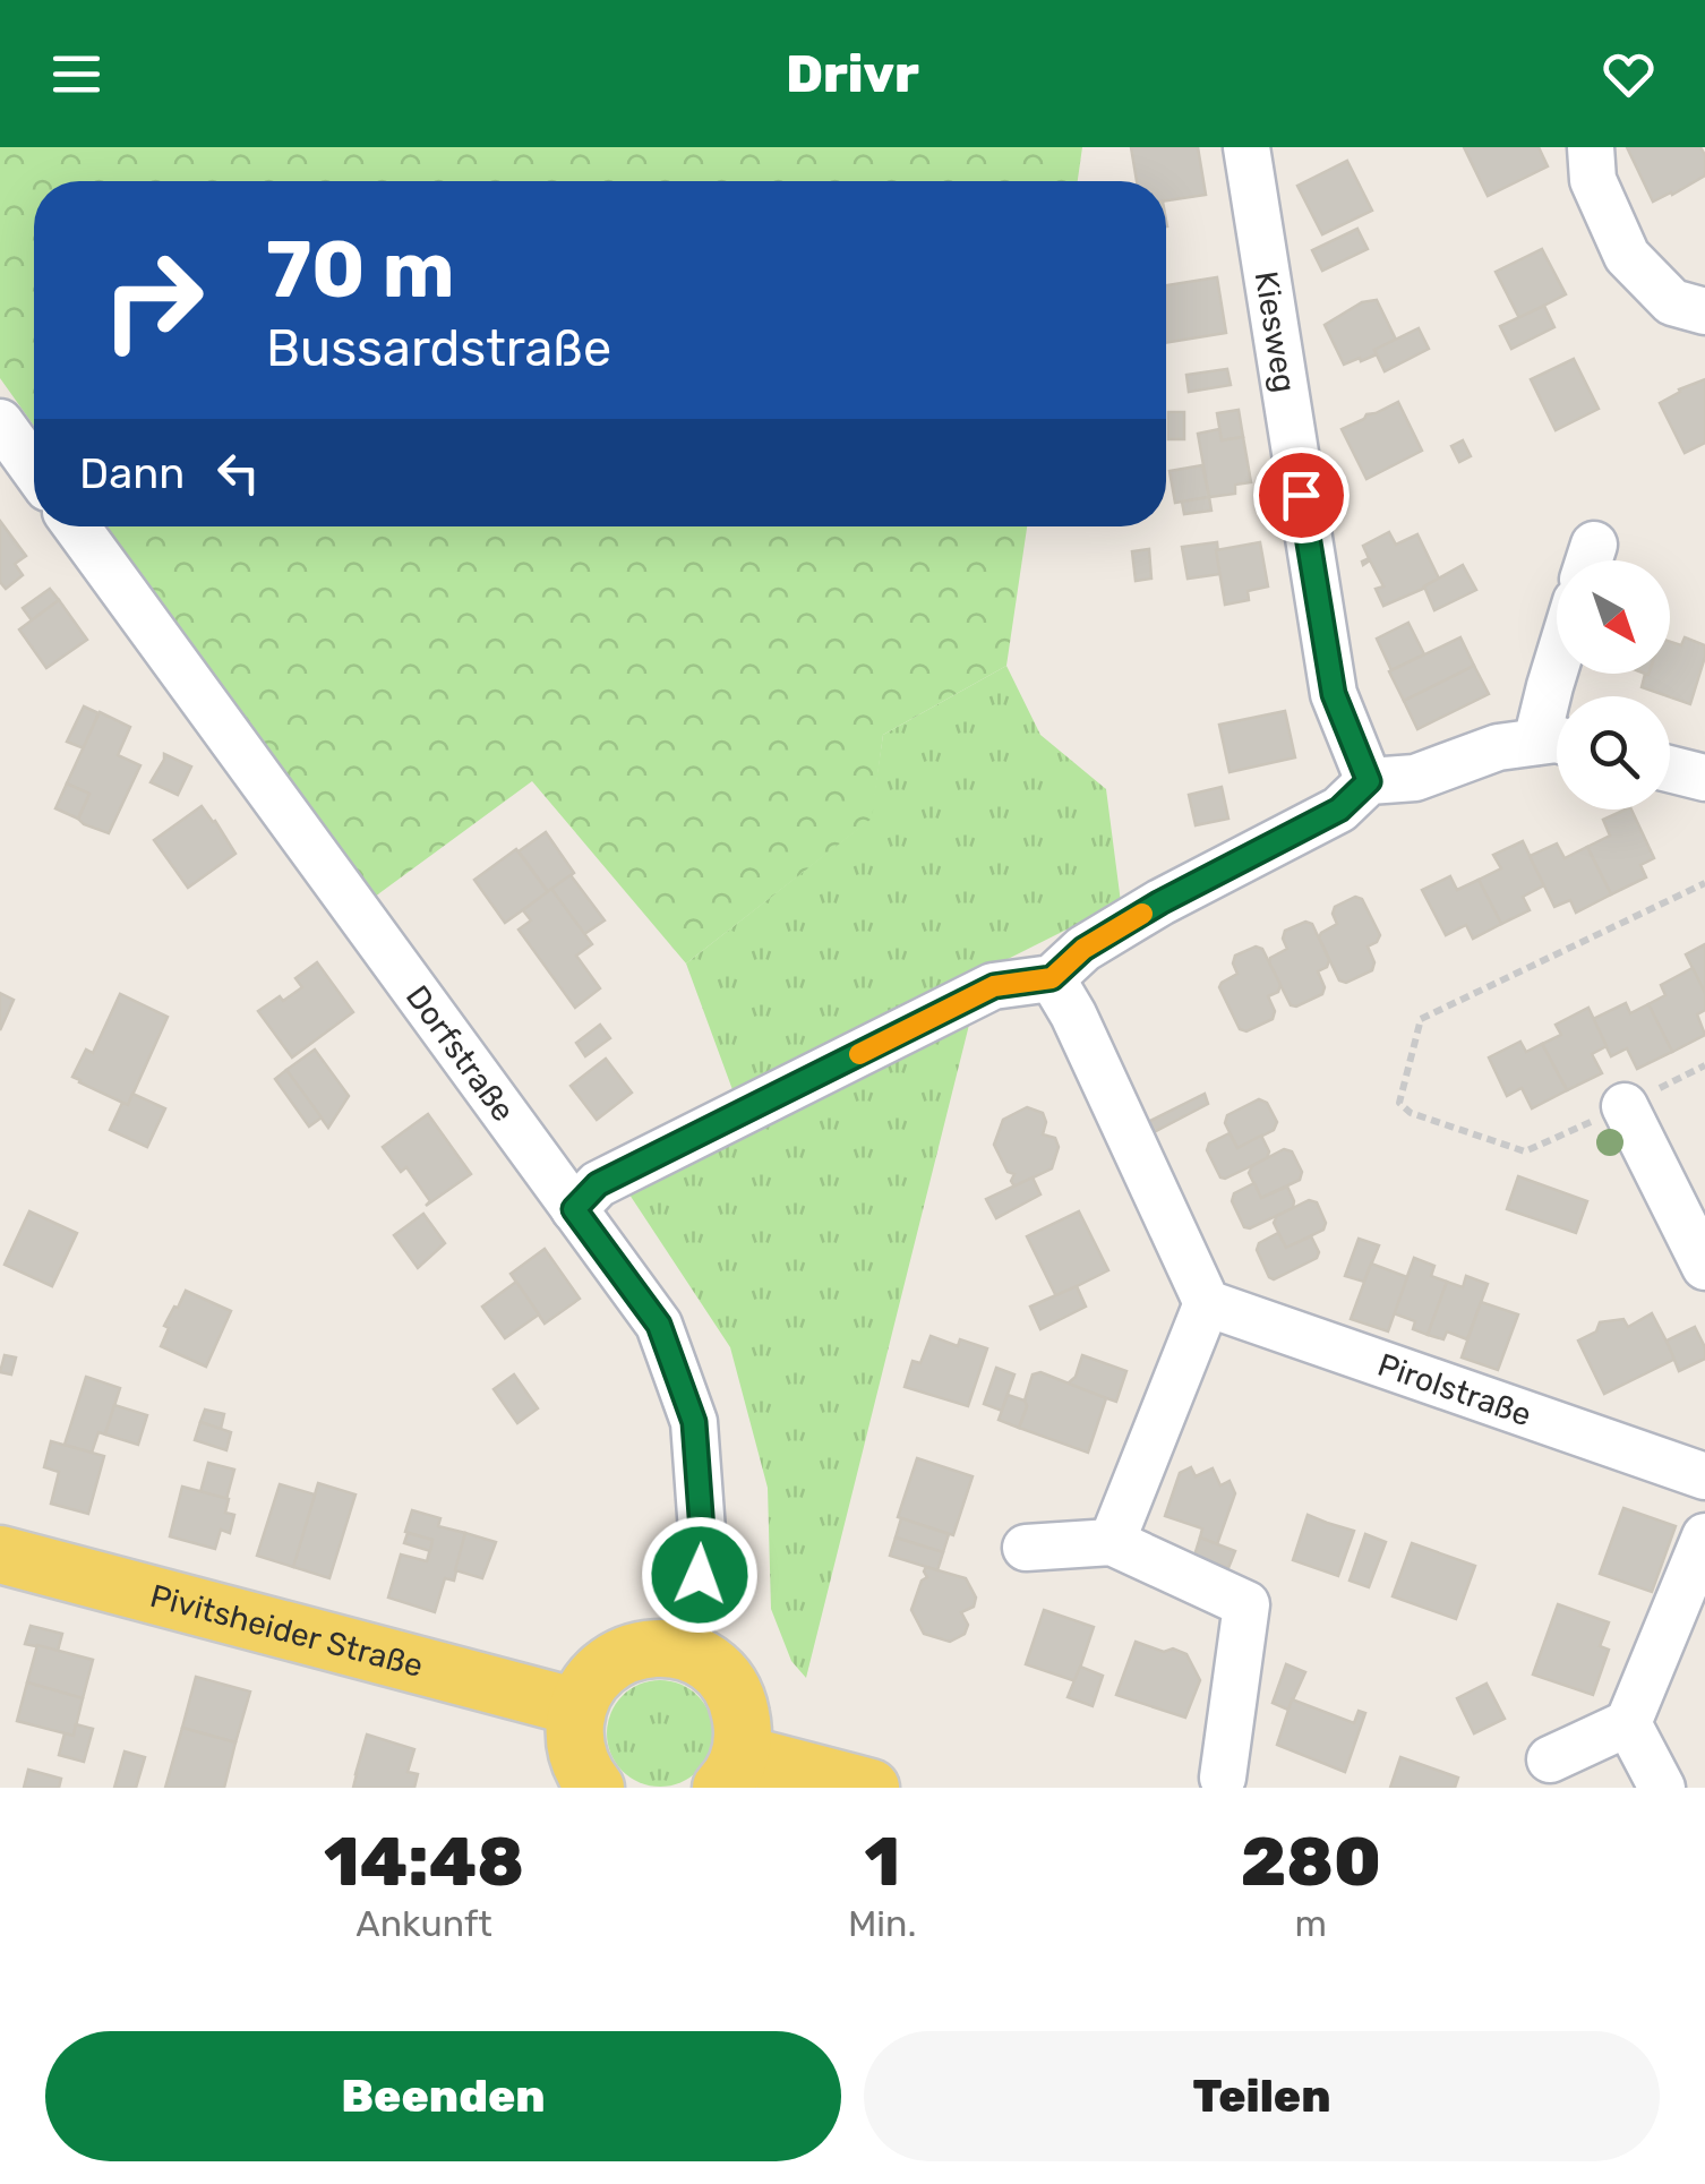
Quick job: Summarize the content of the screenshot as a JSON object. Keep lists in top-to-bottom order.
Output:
{
  "streets": {
    "main road": ["Pivitsheider Straße"],
    "street": ["Kiesweg", "Dorfstraße", "Pirolstraße"]
  },
  "north": "bottom right",
  "page": {
    "header": "Drivr",
    "turn": ["70 m", "Bussardstraße"],
    "then": "Dann",
    "eta": [
      "14:48",
      "Ankunft",
      "1",
      "Min.",
      "280",
      "m"
    ],
    "buttons": ["Beenden", "Teilen"]
  }
}
